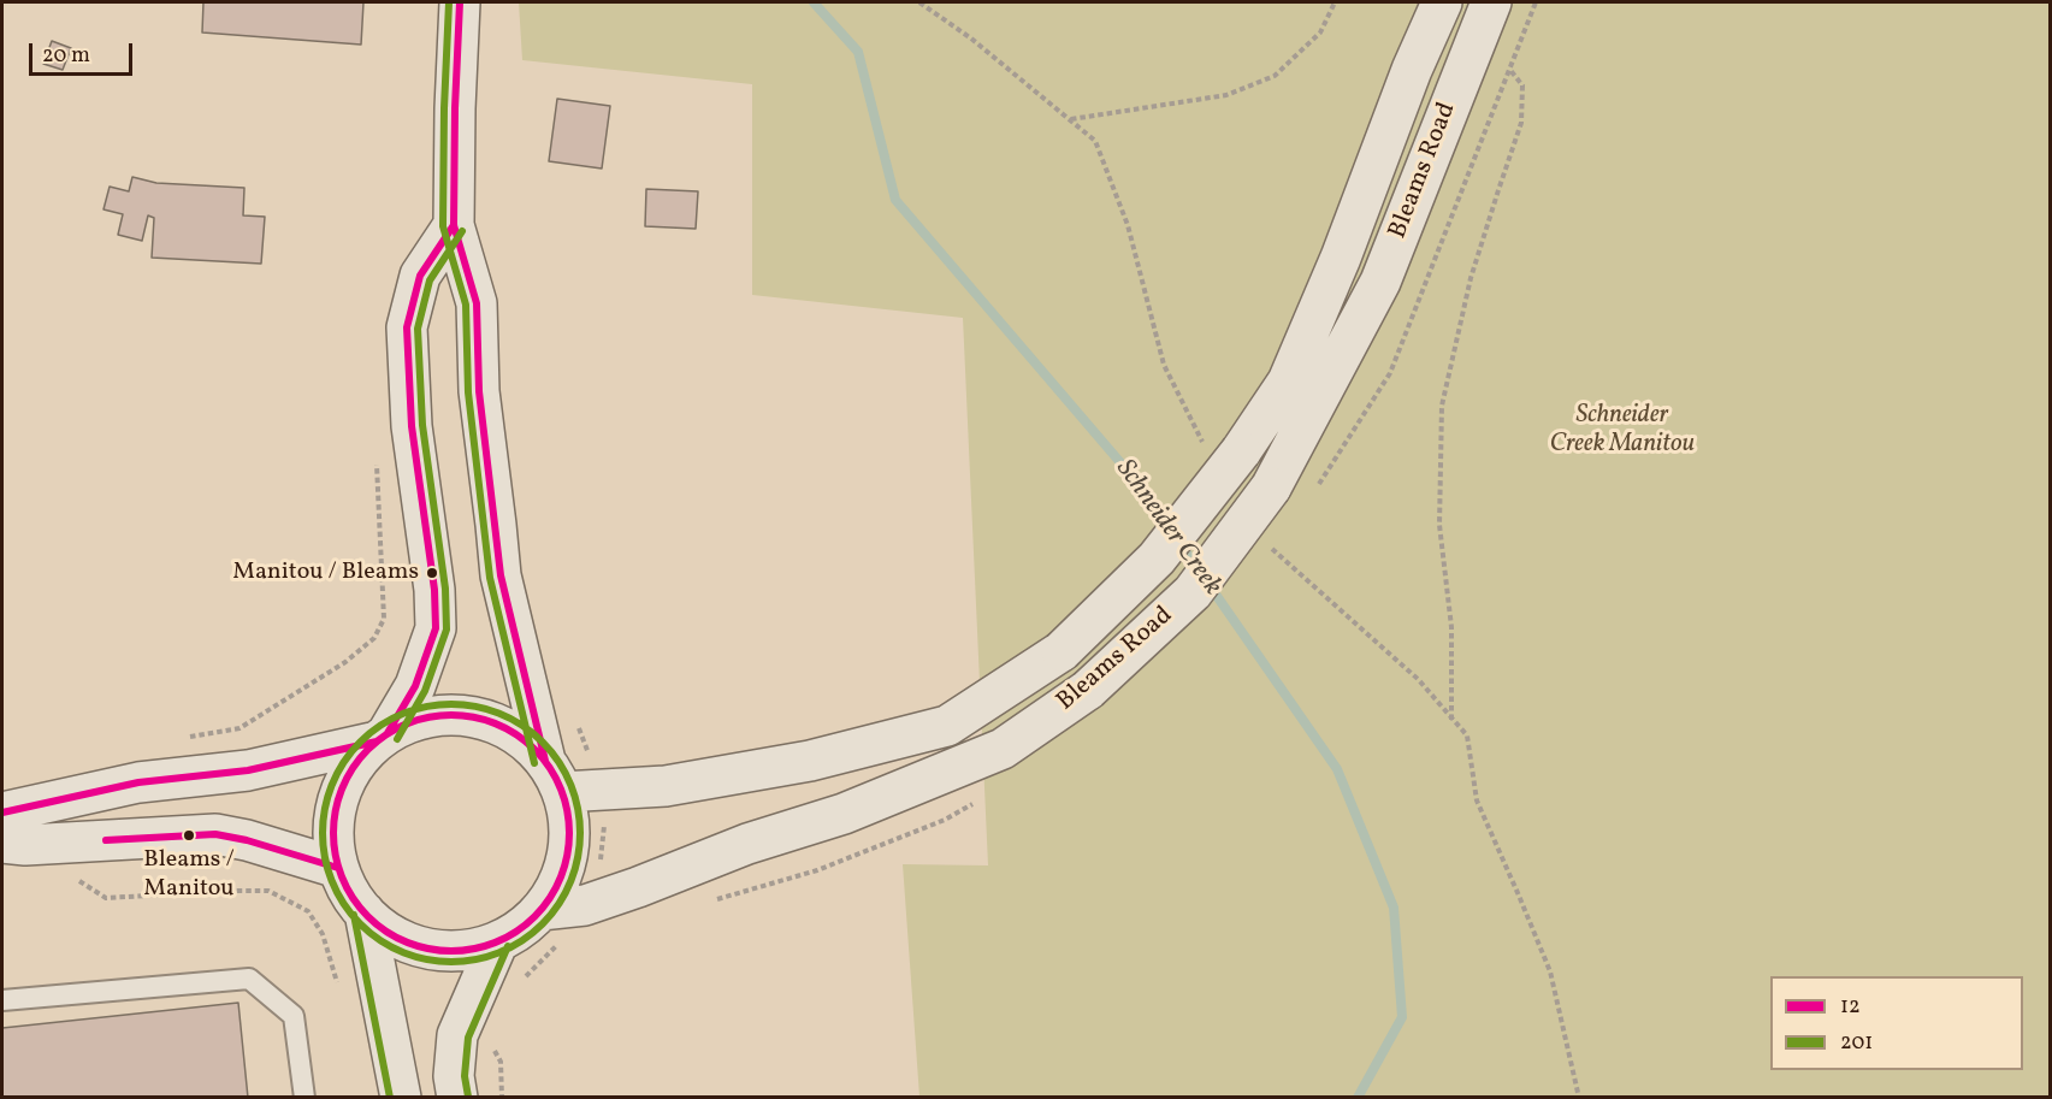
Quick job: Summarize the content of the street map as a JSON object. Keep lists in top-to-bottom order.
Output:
{
  "streets": {
    "main road": ["Bleams Road"]
  },
  "water": ["Schneider Creek"],
  "parks": ["Schneider Creek Manitou"],
  "places": ["Manitou / Bleams", "Bleams / Manitou"],
  "lines": ["transit line 12", "transit line 201"],
  "legend": ["12", "201"],
  "scale_bar": "20 m"
}
